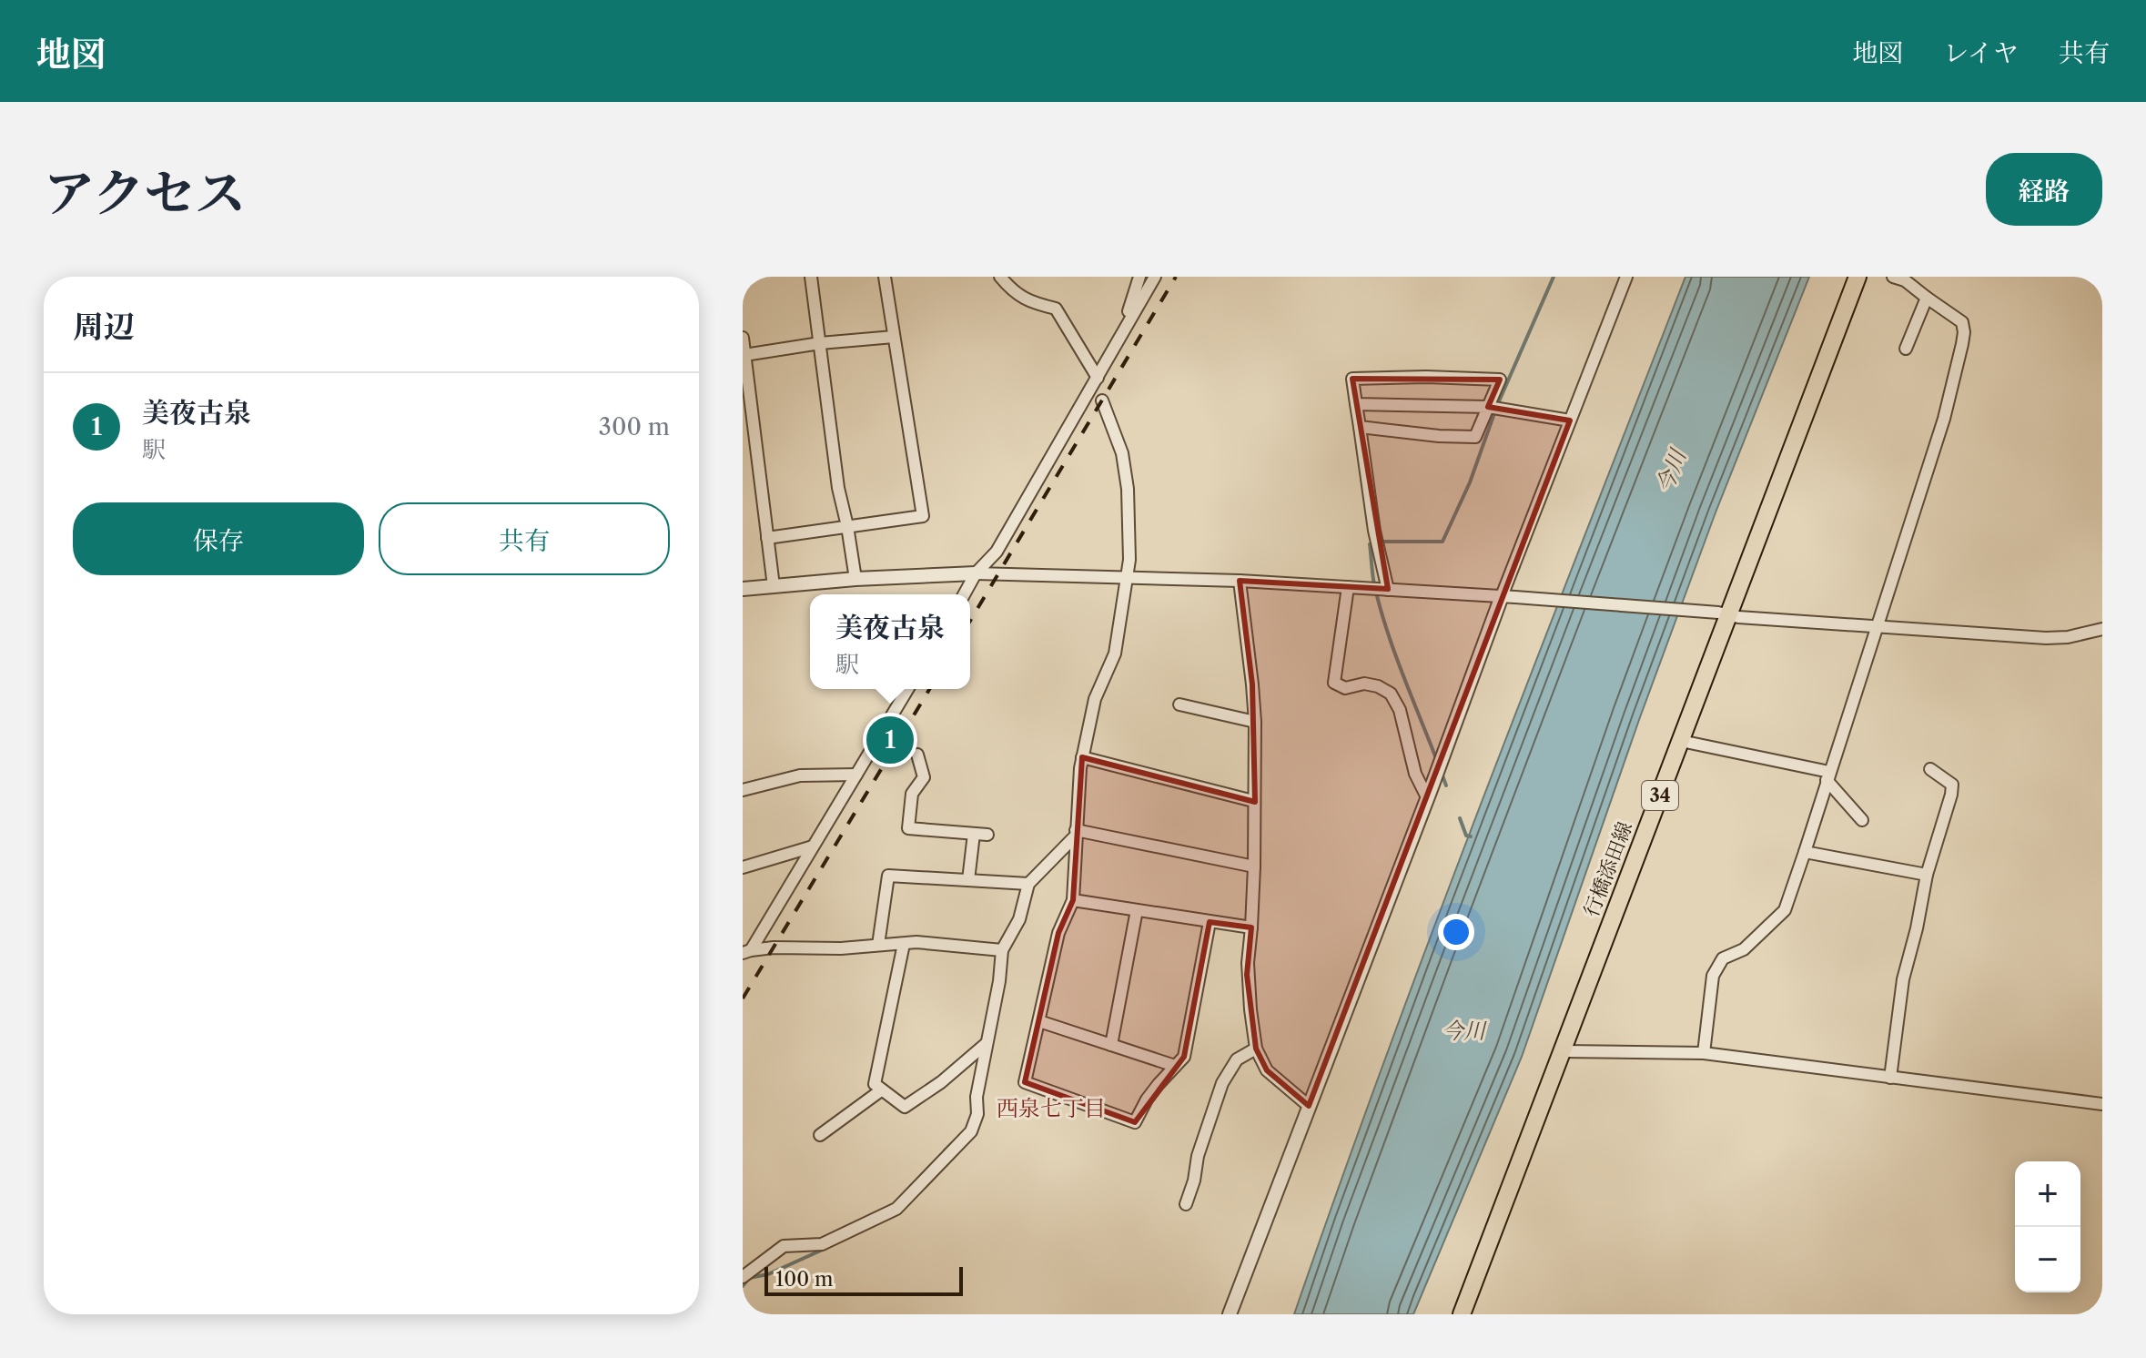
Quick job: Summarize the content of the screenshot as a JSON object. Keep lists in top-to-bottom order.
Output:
{
  "streets": {
    "main road": ["34", "行橋添田線"]
  },
  "districts": ["西泉七丁目"],
  "water": ["今川"],
  "scale_bar": "100 m",
  "page": {
    "header": "地図",
    "nav": ["地図", "レイヤ", "共有"],
    "title": "アクセス",
    "buttons": [
      "経路",
      ["保存", "共有"]
    ],
    "heading": "周辺",
    "list": [
      {
        "mark": "1",
        "name": "美夜古泉",
        "note": "駅",
        "value": "300 m"
      }
    ],
    "popup": ["美夜古泉", "駅"],
    "pins": "1",
    "map_buttons": ["+", "−"],
    "scale": "100 m"
  }
}
